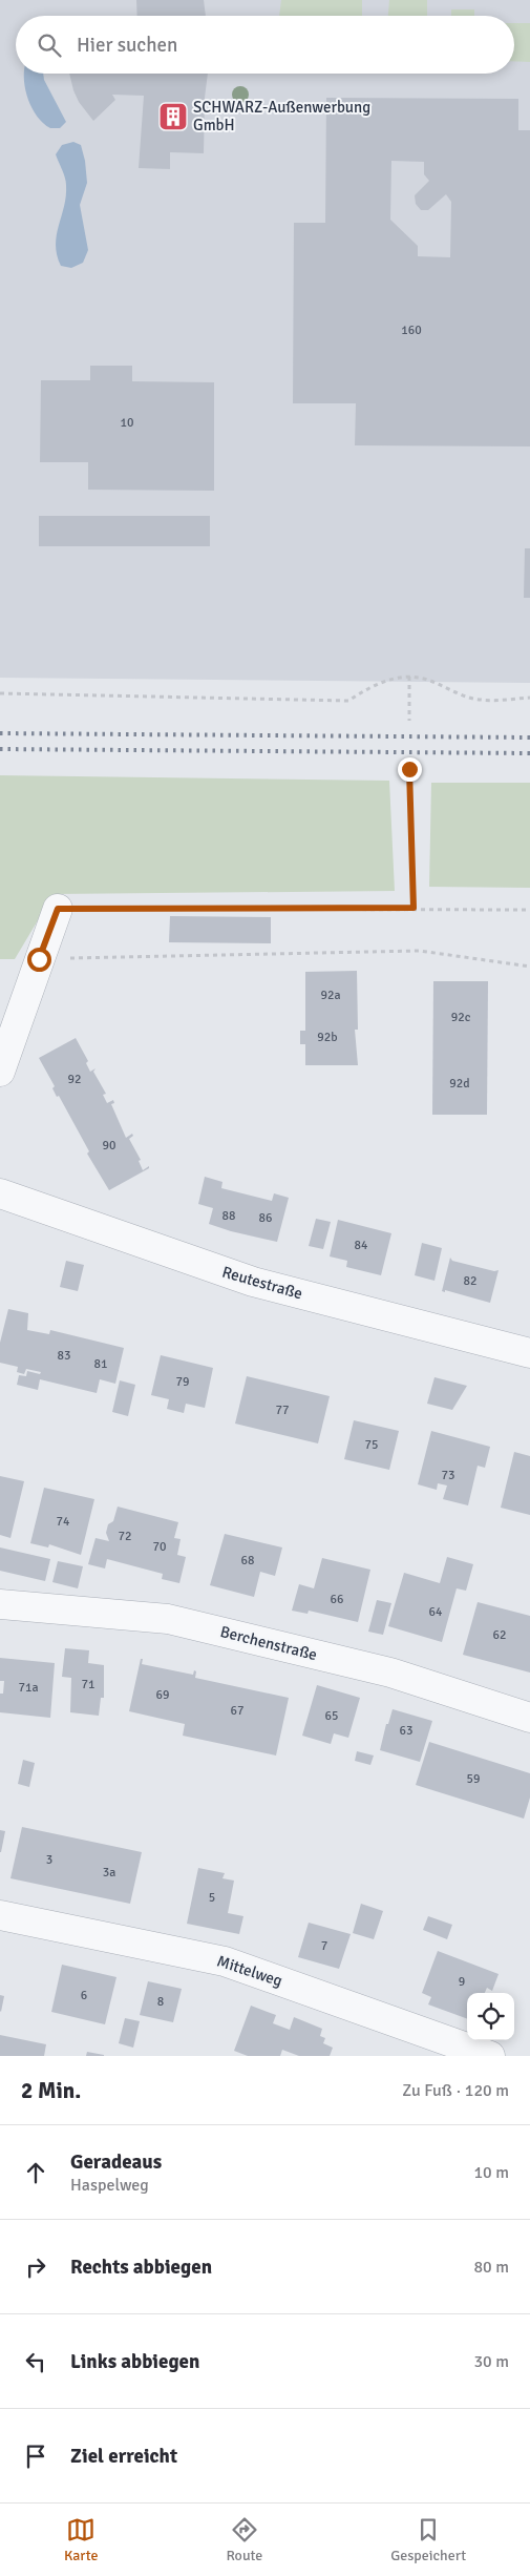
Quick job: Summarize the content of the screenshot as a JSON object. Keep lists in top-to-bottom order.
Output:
{
  "streets": {
    "street": ["Reutestraße", "Berchenstraße", "Mittelweg"]
  },
  "places": {
    "building": ["SCHWARZ-Außenwerbung GmbH"]
  },
  "house_numbers": [
    "160",
    "10",
    "92a",
    "92c",
    "92b",
    "92",
    "92d",
    "90",
    "88",
    "86",
    "84",
    "82",
    "83",
    "81",
    "79",
    "77",
    "75",
    "73",
    "74",
    "72",
    "70",
    "68",
    "66",
    "64",
    "62",
    "71",
    "71a",
    "69",
    "67",
    "65",
    "63",
    "59",
    "3",
    "3a",
    "5",
    "7",
    "9",
    "6",
    "8"
  ],
  "page": {
    "search": "Hier suchen",
    "heading": ["2 Min.", "Zu Fuß · 120 m"],
    "list": [
      ["Geradeaus", "Haspelweg", "10 m"],
      ["Rechts abbiegen", "80 m"],
      ["Links abbiegen", "30 m"],
      "Ziel erreicht"
    ],
    "nav": ["Karte", "Route", "Gespeichert"]
  }
}
